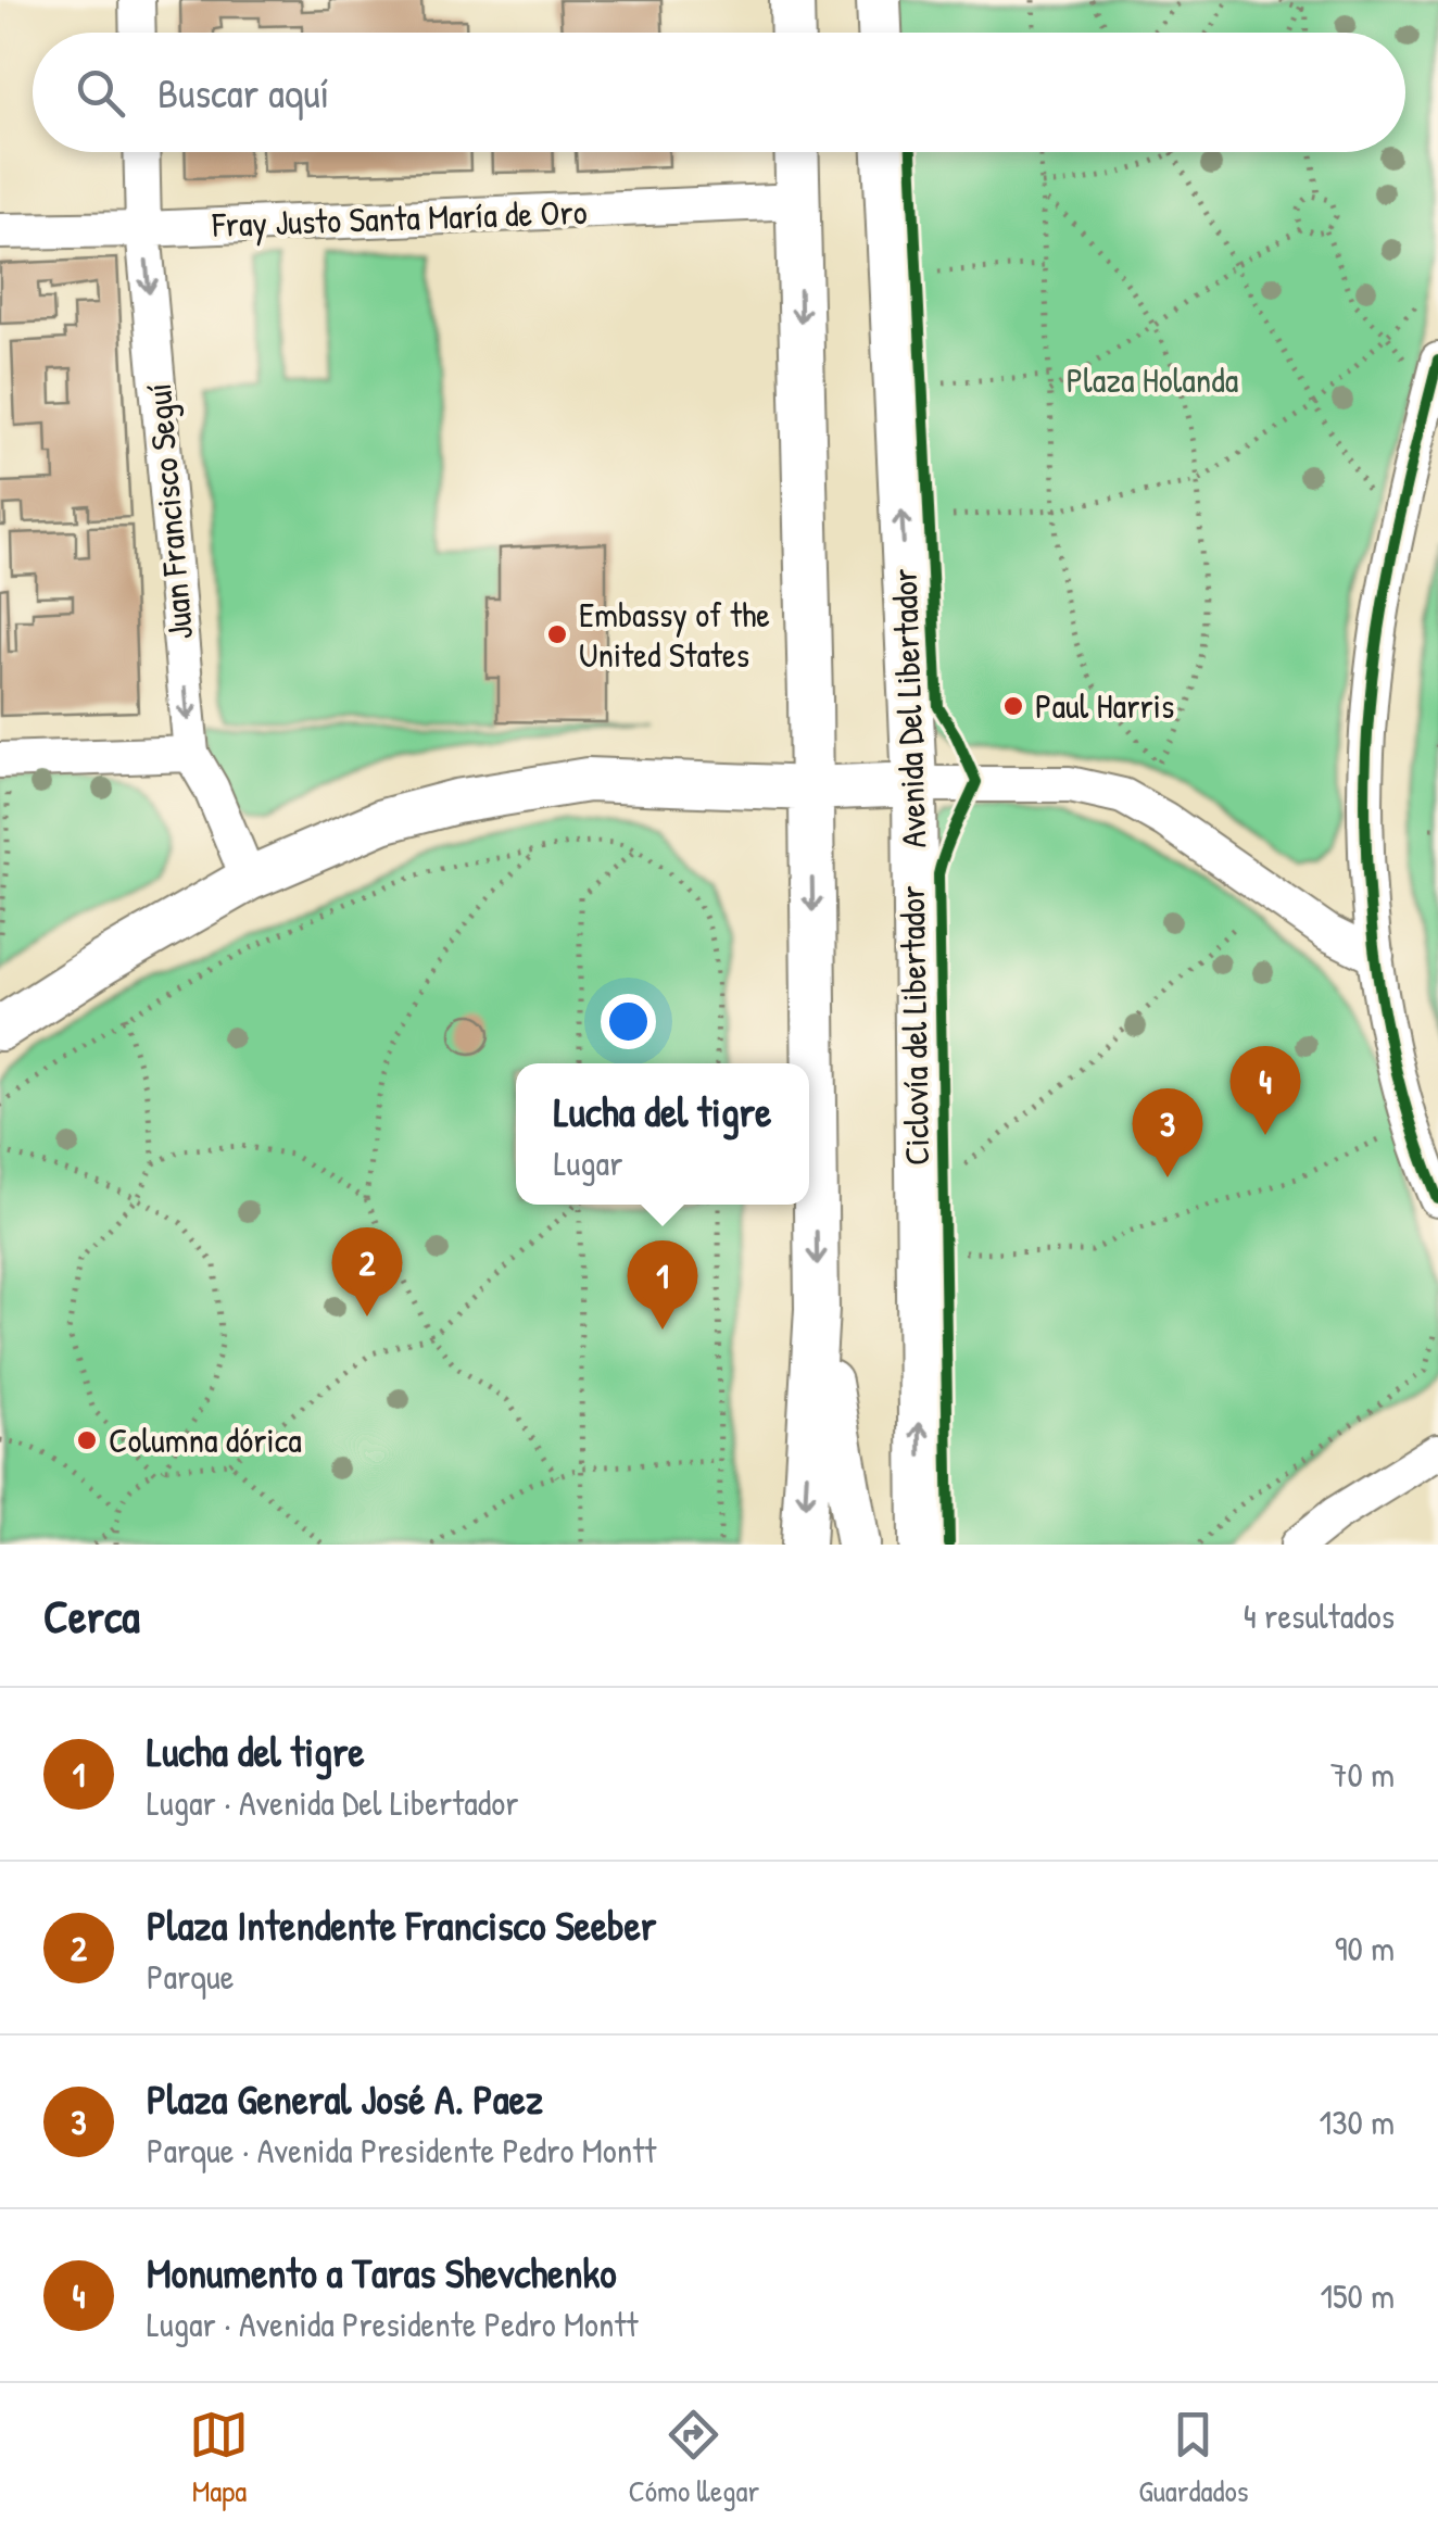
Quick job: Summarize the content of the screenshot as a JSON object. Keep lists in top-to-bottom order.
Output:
{
  "streets": {
    "main road": ["Avenida Del Libertador"],
    "street": ["Fray Justo Santa María de Oro", "Juan Francisco Seguí"],
    "cycle path": ["Ciclovía del Libertador"]
  },
  "crossings": [
    ["Fray Justo Santa María de Oro", "Juan Francisco Seguí"]
  ],
  "one_way": ["Juan Francisco Seguí"],
  "parks": ["Plaza Holanda"],
  "places": ["Embassy of the United States", "Paul Harris", "Columna dórica"],
  "page": {
    "search": "Buscar aquí",
    "pins": [
      "4",
      "3",
      "2",
      "1"
    ],
    "popup": ["Lucha del tigre", "Lugar"],
    "heading": ["Cerca", "4 resultados"],
    "list": [
      {
        "mark": "1",
        "name": "Lucha del tigre",
        "note": "Lugar · Avenida Del Libertador",
        "value": "70 m"
      },
      {
        "mark": "2",
        "name": "Plaza Intendente Francisco Seeber",
        "note": "Parque",
        "value": "90 m"
      },
      {
        "mark": "3",
        "name": "Plaza General José A. Paez",
        "note": "Parque · Avenida Presidente Pedro Montt",
        "value": "130 m"
      },
      {
        "mark": "4",
        "name": "Monumento a Taras Shevchenko",
        "note": "Lugar · Avenida Presidente Pedro Montt",
        "value": "150 m"
      }
    ],
    "nav": ["Mapa", "Cómo llegar", "Guardados"]
  }
}
